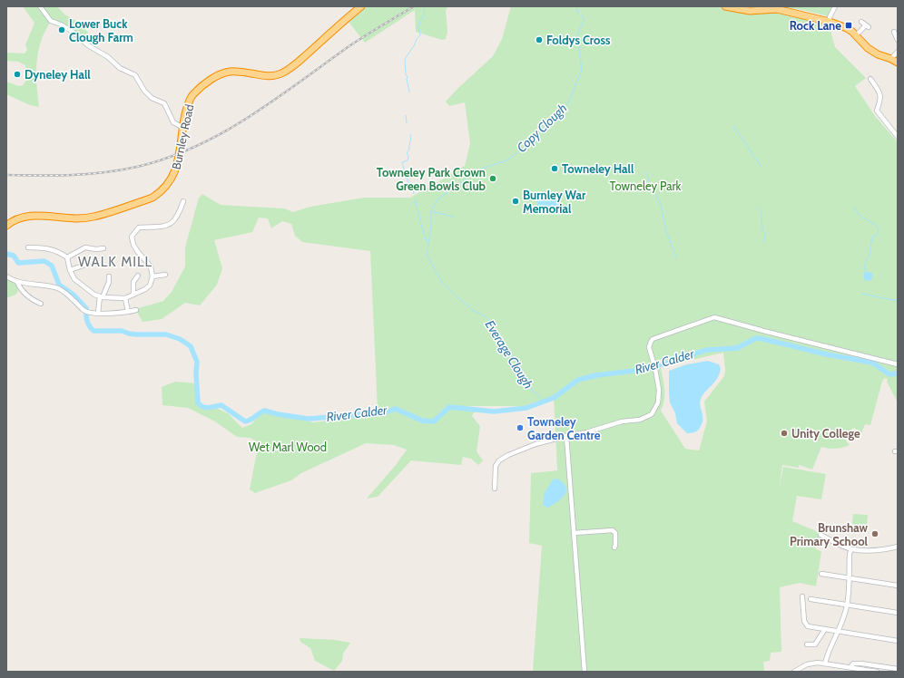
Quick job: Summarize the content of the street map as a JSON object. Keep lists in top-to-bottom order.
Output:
{
  "streets": {
    "highway": ["Burnley Road"]
  },
  "districts": ["WALK MILL"],
  "water": ["Copy Clough", "Everage Clough", "River Calder"],
  "parks": ["Towneley Park", "Wet Marl Wood"],
  "places": {
    "transit": ["Rock Lane"],
    "other": [
      "Lower Buck Clough Farm",
      "Foldys Cross",
      "Dyneley Hall",
      "Towneley Hall",
      "Towneley Park Crown Green Bowls Club",
      "Burnley War Memorial",
      "Towneley Garden Centre",
      "Unity College",
      "Brunshaw Primary School"
    ]
  }
}
